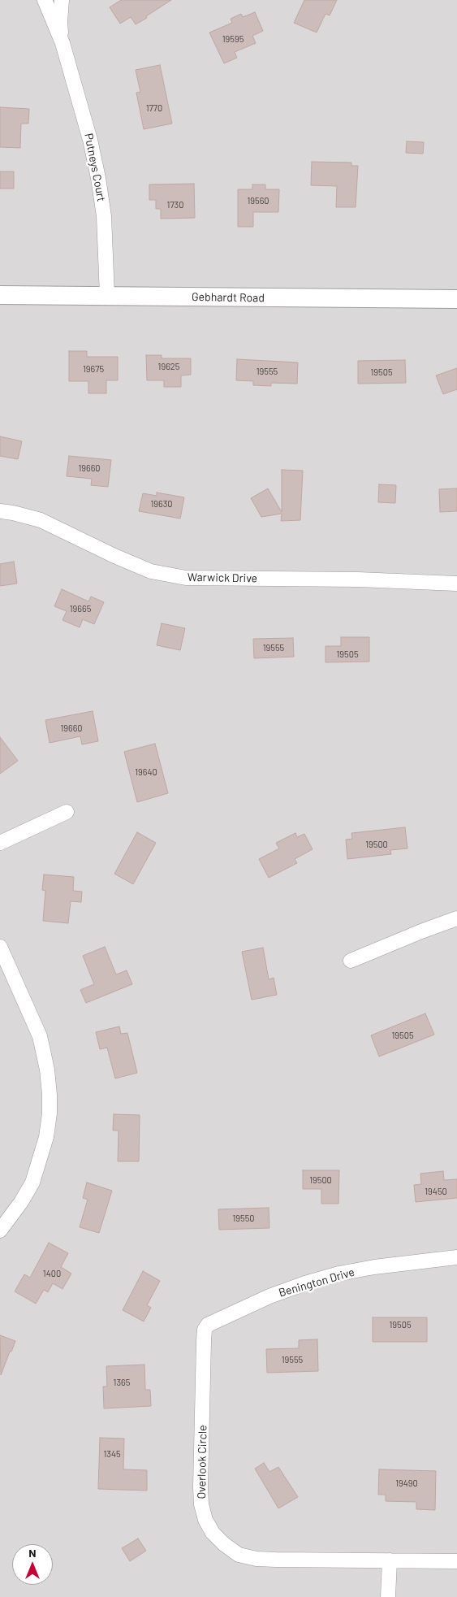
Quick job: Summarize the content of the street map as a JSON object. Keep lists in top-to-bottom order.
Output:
{
  "streets": {
    "street": [
      "Putneys Court",
      "Gebhardt Road",
      "Warwick Drive",
      "Benington Drive",
      "Overlook Circle"
    ]
  },
  "crossings": [
    ["Putneys Court", "Gebhardt Road"],
    ["Benington Drive", "Overlook Circle"]
  ],
  "house_numbers": [
    "19595",
    "1770",
    "19560",
    "1730",
    "19625",
    "19675",
    "19555",
    "19505",
    "19660",
    "19630",
    "19665",
    "19555",
    "19505",
    "19660",
    "19640",
    "19500",
    "19505",
    "19500",
    "19450",
    "19550",
    "1400",
    "19505",
    "19555",
    "1365",
    "1345",
    "19490"
  ],
  "north": "top"
}
